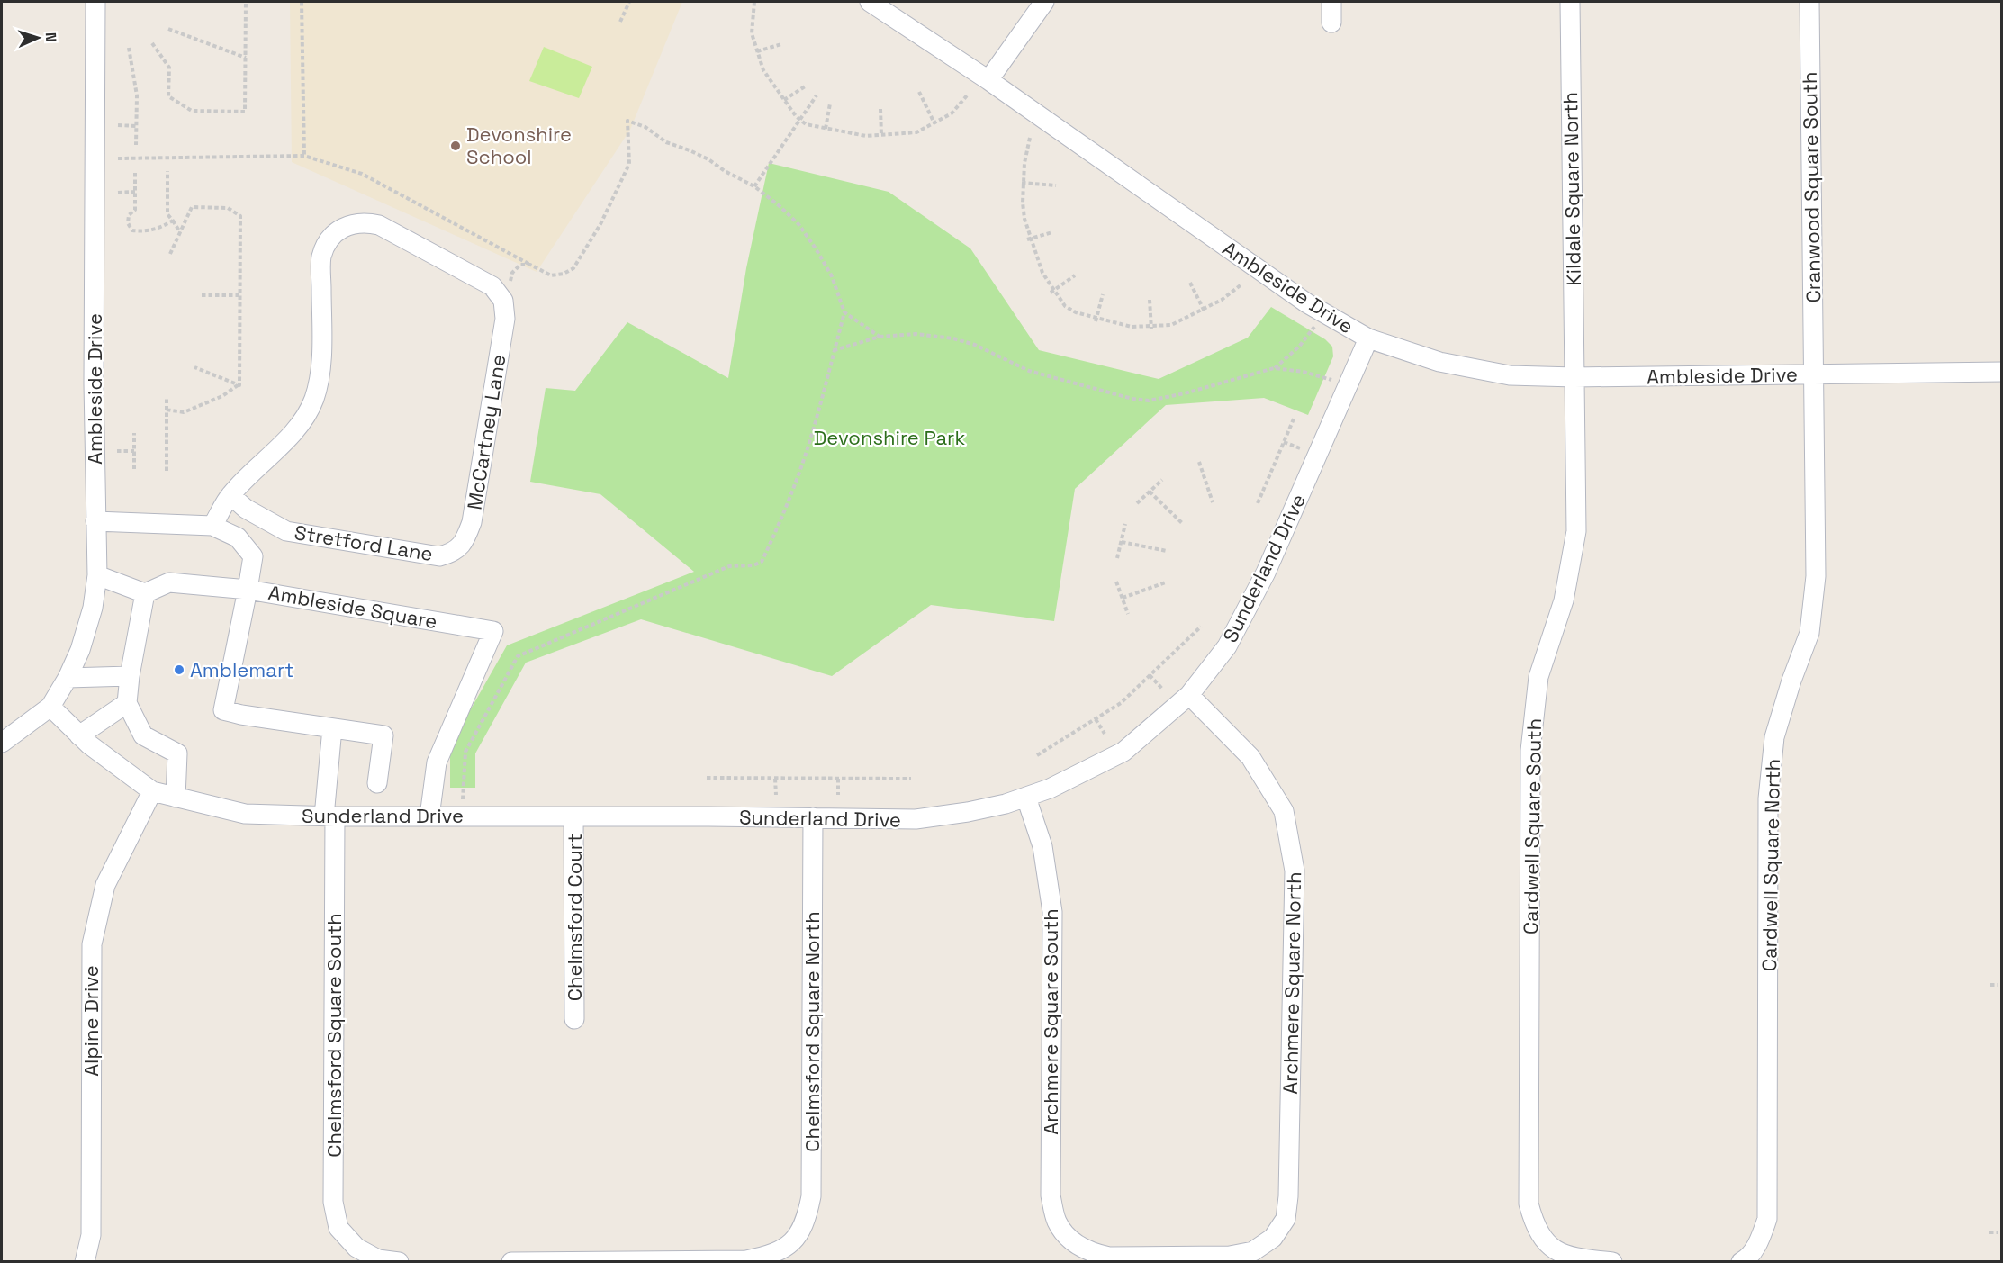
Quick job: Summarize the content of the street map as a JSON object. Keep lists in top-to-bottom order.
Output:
{
  "streets": {
    "street": [
      "Cranwood Square South",
      "Kildale Square North",
      "Ambleside Drive",
      "McCartney Lane",
      "Stretford Lane",
      "Sunderland Drive",
      "Ambleside Square",
      "Cardwell Square South",
      "Cardwell Square North",
      "Chelmsford Court",
      "Archmere Square North",
      "Alpine Drive",
      "Archmere Square South",
      "Chelmsford Square North",
      "Chelmsford Square South"
    ]
  },
  "crossings": [
    ["Cranwood Square South", "Ambleside Drive"],
    ["Cranwood Square South", "Cardwell Square North"],
    ["Kildale Square North", "Ambleside Drive"],
    ["Kildale Square North", "Cardwell Square South"],
    ["Ambleside Drive", "Sunderland Drive"],
    ["Ambleside Drive", "Cardwell Square South"],
    ["Ambleside Drive", "Cardwell Square North"],
    ["McCartney Lane", "Stretford Lane"],
    ["Sunderland Drive", "Ambleside Square"],
    ["Sunderland Drive", "Chelmsford Court"],
    ["Sunderland Drive", "Archmere Square North"],
    ["Sunderland Drive", "Alpine Drive"],
    ["Sunderland Drive", "Archmere Square South"],
    ["Sunderland Drive", "Chelmsford Square North"],
    ["Sunderland Drive", "Chelmsford Square South"],
    ["Archmere Square North", "Archmere Square South"]
  ],
  "parks": ["Devonshire Park"],
  "places": ["Devonshire School", "Amblemart"],
  "north": "right"
}
